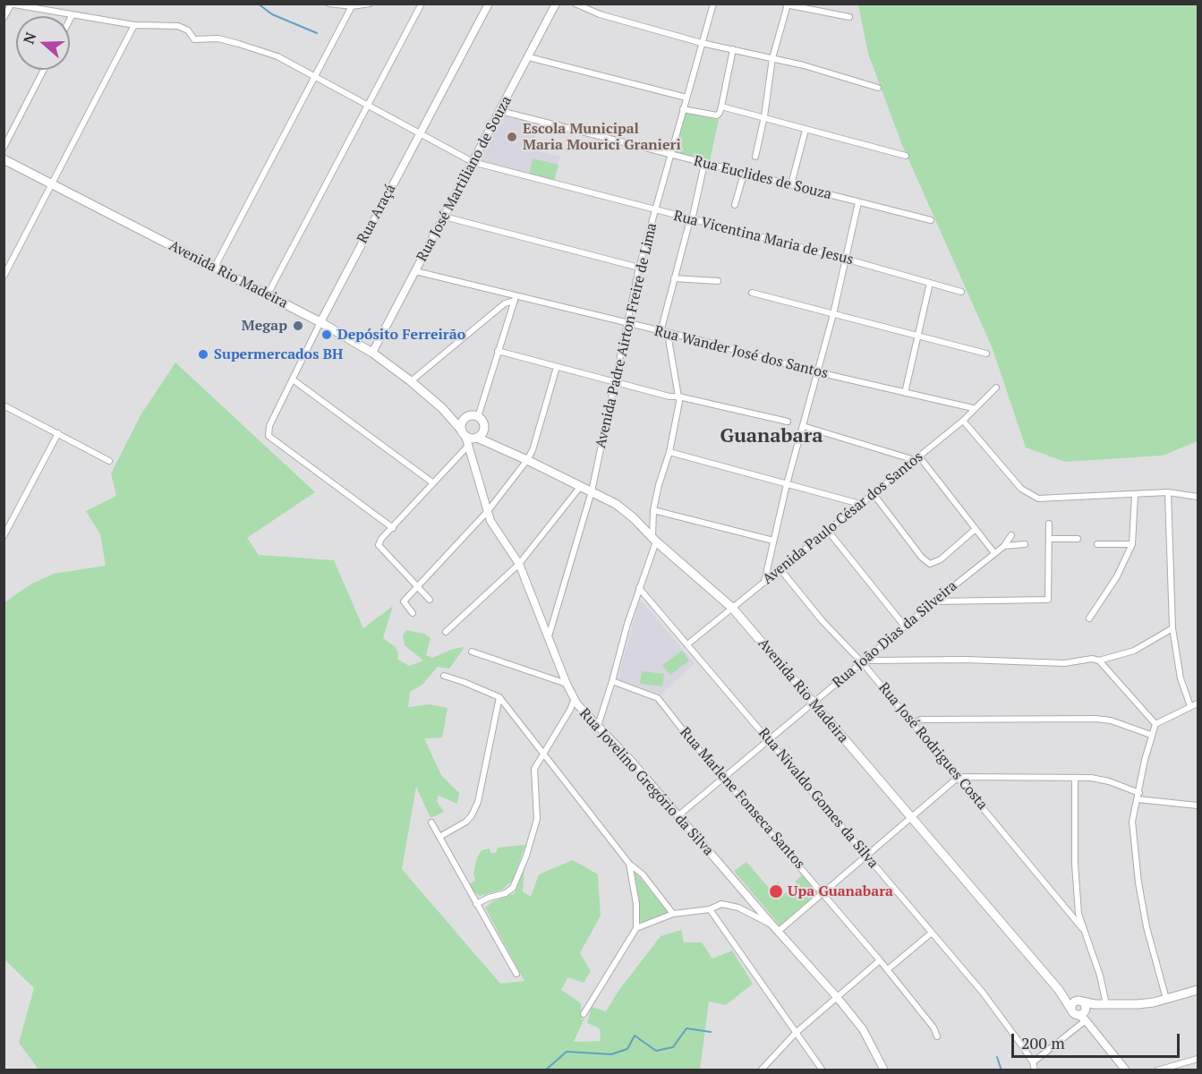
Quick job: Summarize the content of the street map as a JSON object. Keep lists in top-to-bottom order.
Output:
{
  "streets": {
    "main road": ["Avenida Rio Madeira"],
    "street": [
      "Rua Euclides de Souza",
      "Rua José Martiliano de Souza",
      "Rua Araçá",
      "Rua Vicentina Maria de Jesus",
      "Avenida Padre Airton Freire de Lima",
      "Rua Wander José dos Santos",
      "Avenida Paulo César dos Santos",
      "Rua João Dias da Silveira",
      "Rua José Rodrigues Costa",
      "Rua Jovelino Gregório da Silva",
      "Rua Marlene Fonseca Santos",
      "Rua Nivaldo Gomes da Silva"
    ]
  },
  "crossings": [
    ["Rua Euclides de Souza", "Rua José Martiliano de Souza"],
    ["Rua Euclides de Souza", "Avenida Padre Airton Freire de Lima"],
    ["Rua José Martiliano de Souza", "Rua Vicentina Maria de Jesus"],
    ["Rua José Martiliano de Souza", "Avenida Rio Madeira"],
    ["Rua José Martiliano de Souza", "Rua Wander José dos Santos"],
    ["Rua Araçá", "Rua Vicentina Maria de Jesus"],
    ["Rua Araçá", "Avenida Rio Madeira"],
    ["Rua Vicentina Maria de Jesus", "Avenida Padre Airton Freire de Lima"],
    ["Avenida Rio Madeira", "Avenida Padre Airton Freire de Lima"],
    ["Avenida Rio Madeira", "Avenida Paulo César dos Santos"],
    ["Avenida Rio Madeira", "Rua João Dias da Silveira"],
    ["Avenida Rio Madeira", "Rua Jovelino Gregório da Silva"],
    ["Avenida Padre Airton Freire de Lima", "Rua Wander José dos Santos"],
    ["Avenida Padre Airton Freire de Lima", "Rua Jovelino Gregório da Silva"],
    ["Rua Wander José dos Santos", "Avenida Paulo César dos Santos"],
    ["Avenida Paulo César dos Santos", "Rua José Rodrigues Costa"],
    ["Avenida Paulo César dos Santos", "Rua Nivaldo Gomes da Silva"],
    ["Rua João Dias da Silveira", "Rua José Rodrigues Costa"],
    ["Rua João Dias da Silveira", "Rua Jovelino Gregório da Silva"],
    ["Rua João Dias da Silveira", "Rua Marlene Fonseca Santos"],
    ["Rua João Dias da Silveira", "Rua Nivaldo Gomes da Silva"]
  ],
  "districts": ["Guanabara"],
  "places": [
    "Escola Municipal Maria Mourici Granieri",
    "Megap",
    "Depósito Ferreirão",
    "Supermercados BH",
    "Upa Guanabara"
  ],
  "scale_bar": "200 m",
  "north": "left"
}
